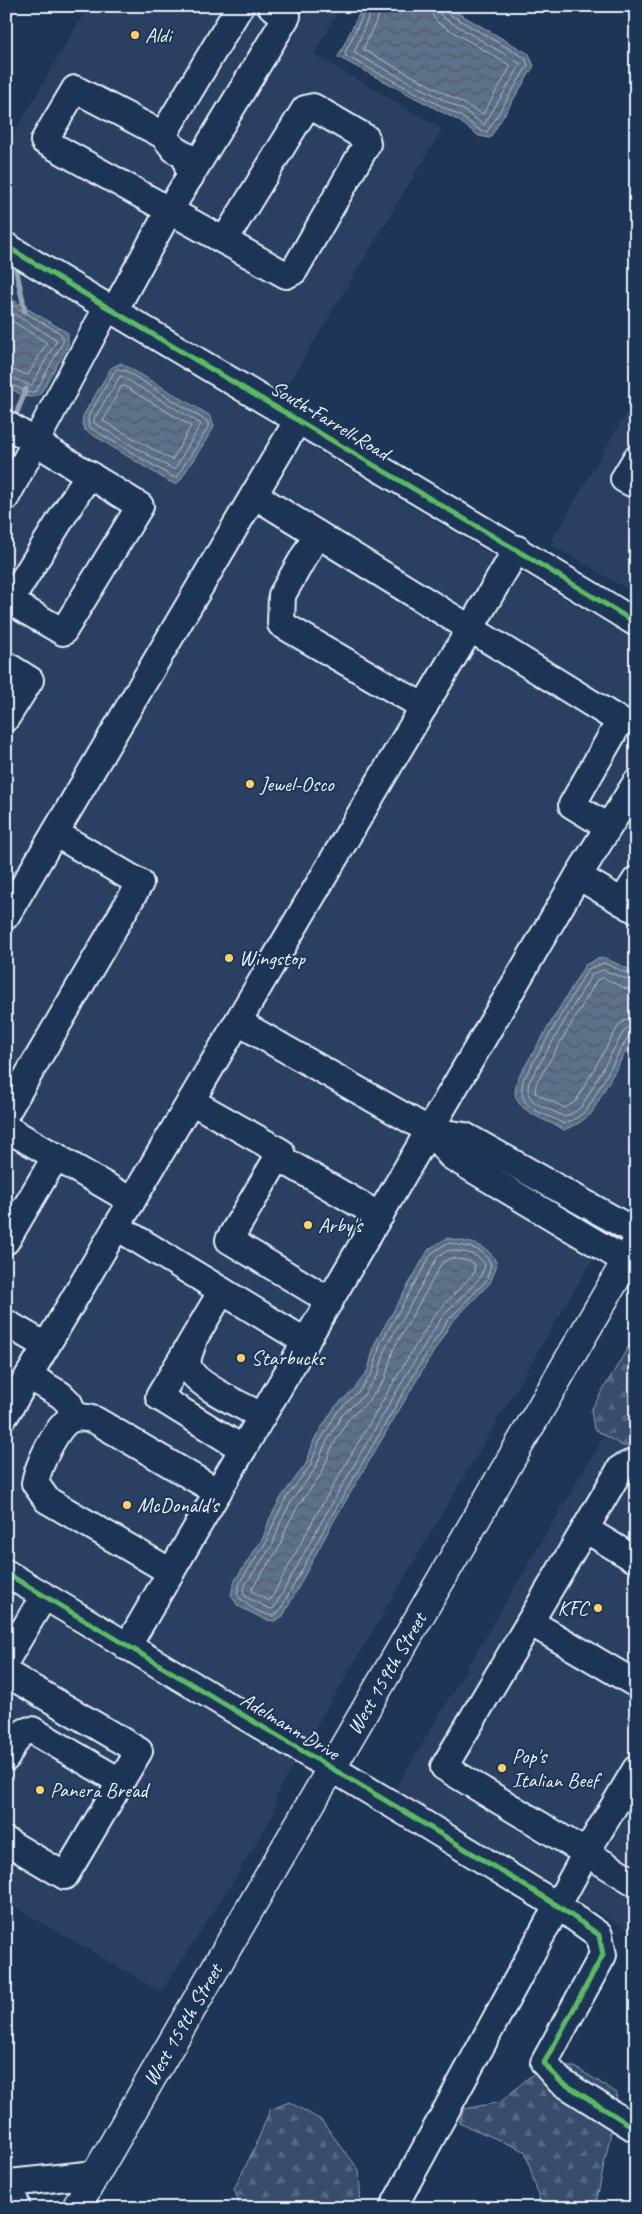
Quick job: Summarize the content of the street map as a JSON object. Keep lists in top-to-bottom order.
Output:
{
  "streets": {
    "main road": ["West 159th Street"],
    "street": ["South Farrell Road", "Adelmann Drive"]
  },
  "crossings": [
    ["West 159th Street", "Adelmann Drive"]
  ],
  "places": [
    "Aldi",
    "Jewel-Osco",
    "Wingstop",
    "Arby's",
    "Starbucks",
    "McDonald's",
    "KFC",
    "Pop's Italian Beef",
    "Panera Bread"
  ]
}
